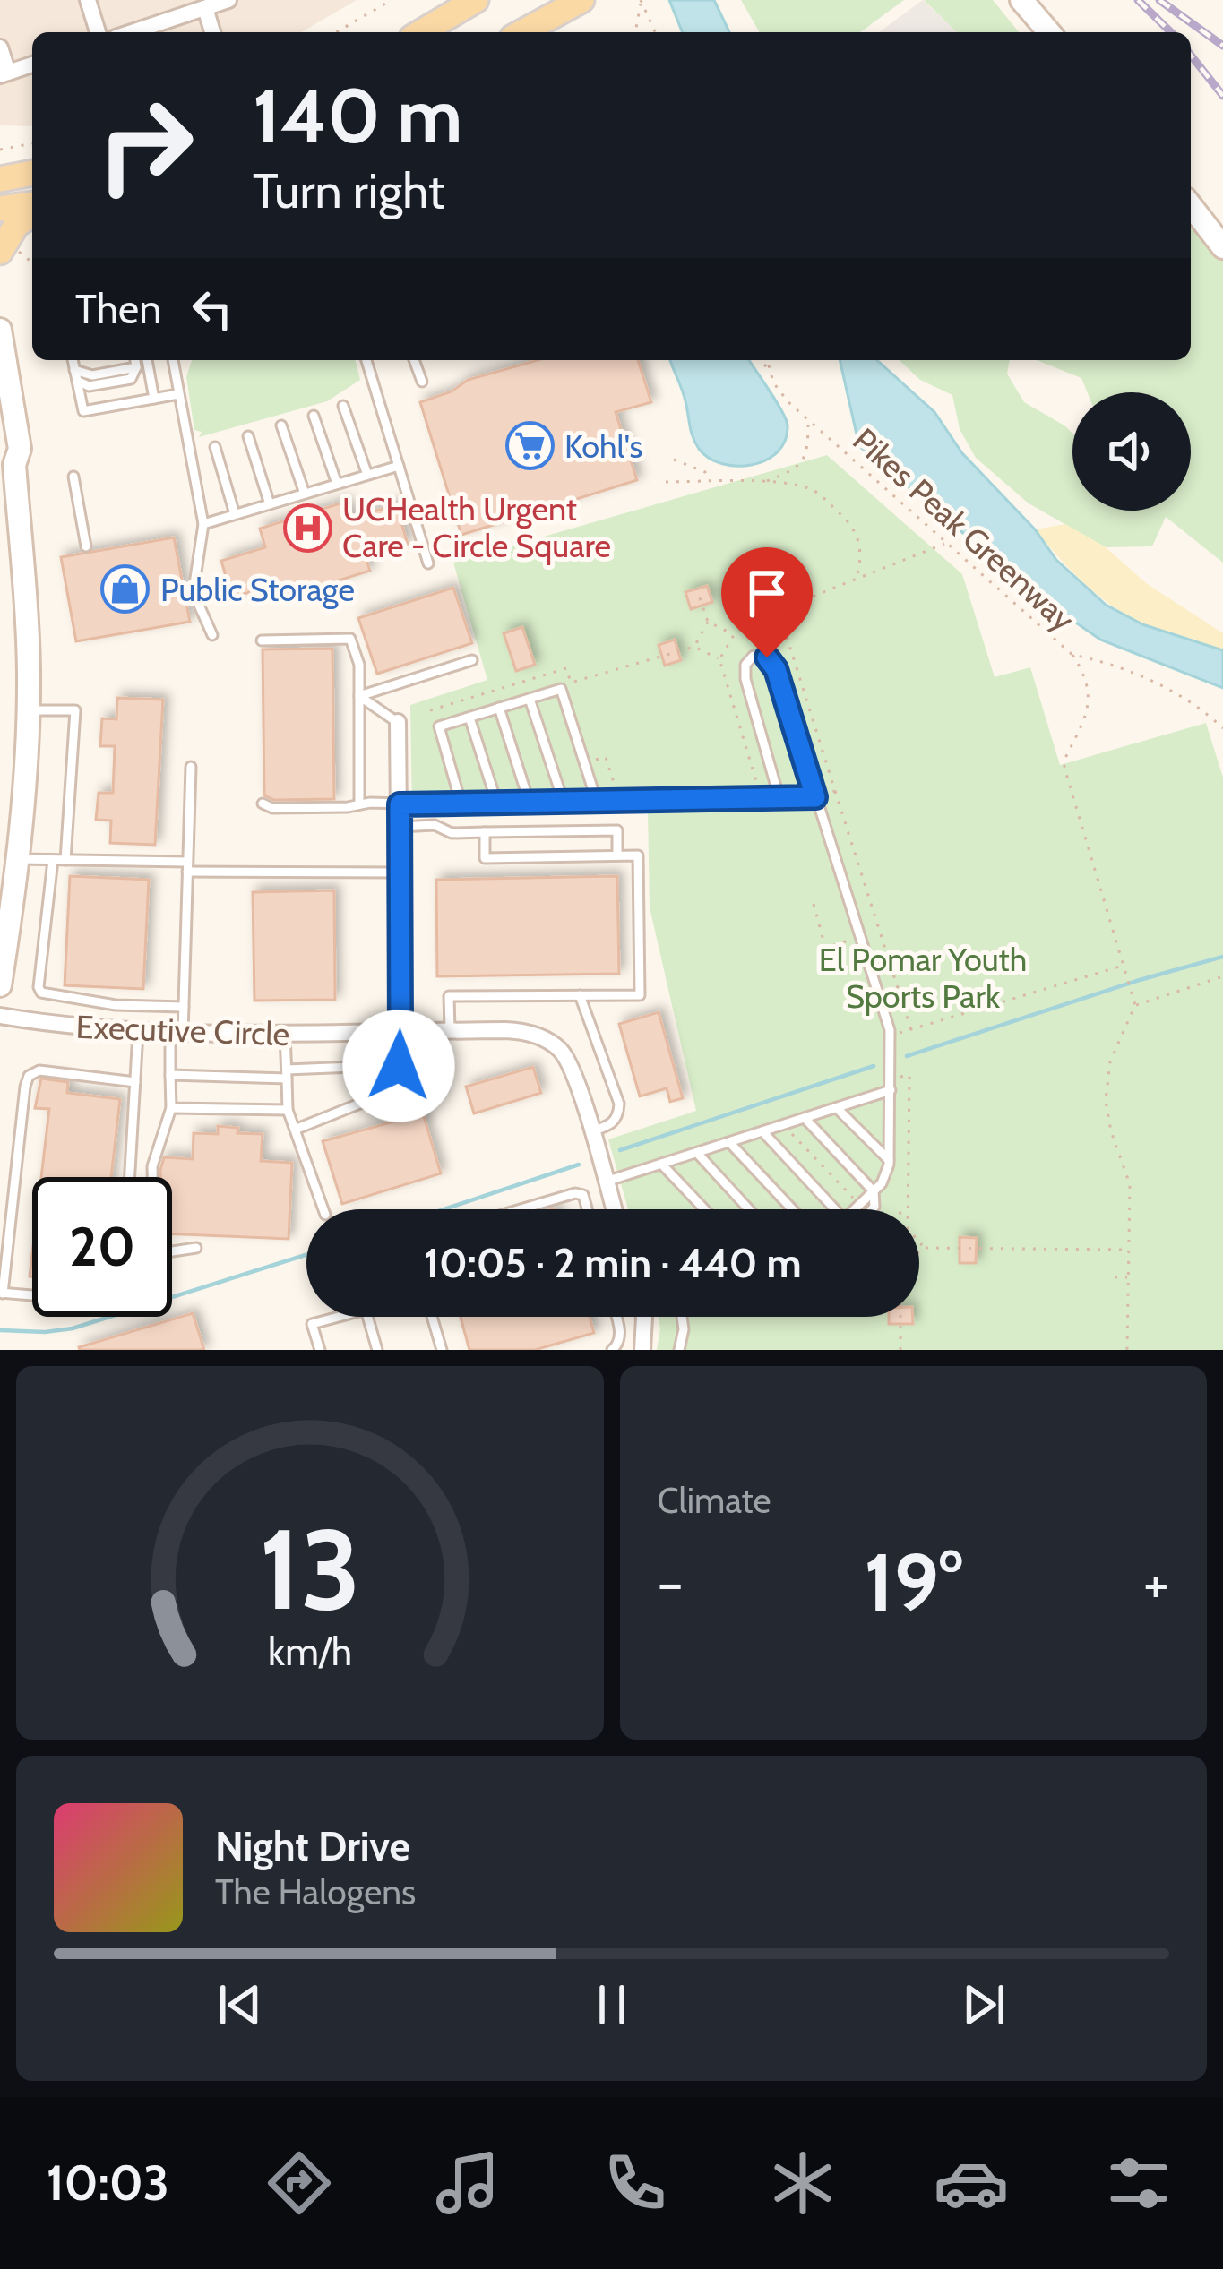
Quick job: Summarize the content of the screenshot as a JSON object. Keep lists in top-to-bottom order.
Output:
{
  "streets": {
    "street": ["Executive Circle"],
    "path": ["Pikes Peak Greenway"]
  },
  "parks": ["El Pomar Youth Sports Park"],
  "places": {
    "supermarket": ["Kohl's"],
    "hospital": ["UCHealth Urgent Care - Circle Square"],
    "shop": ["Public Storage"]
  },
  "page": {
    "turn": ["140 m", "Turn right"],
    "then": "Then",
    "limit": "20",
    "trip": "10:05 · 2 min · 440 m",
    "tile": "Climate",
    "heat": ["−", "19°", "+"],
    "song": ["Night Drive", "The Halogens"],
    "tabs": "10:03",
    "gauge": ["13", "km/h"]
  }
}
